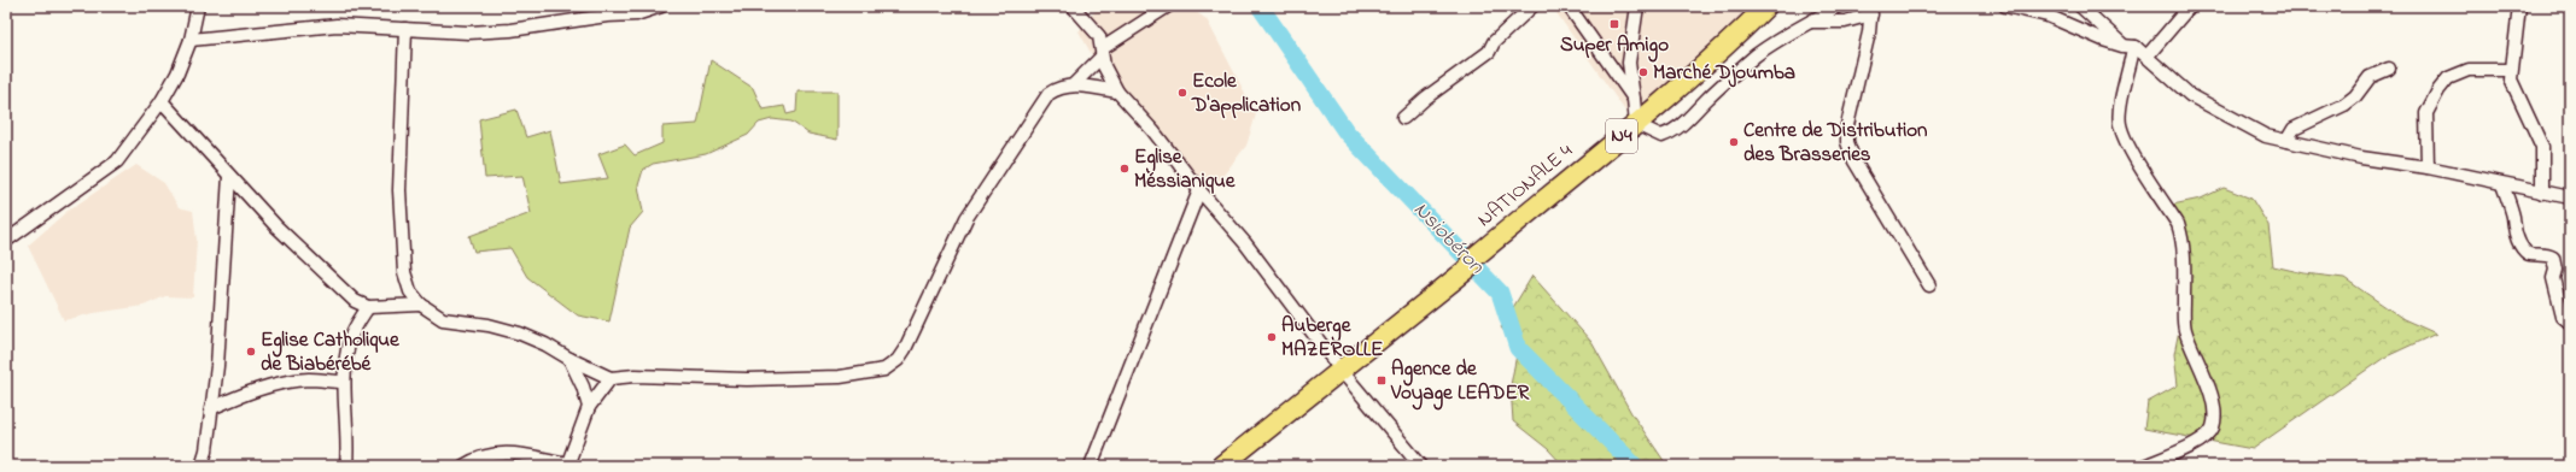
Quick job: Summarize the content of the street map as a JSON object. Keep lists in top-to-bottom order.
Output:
{
  "streets": {
    "highway": ["N4", "NATIONALE 4"]
  },
  "water": ["Nsiobéron"],
  "places": {
    "transit": ["Super Amigo", "Agence de Voyage LEADER"],
    "other": [
      "Marché Djoumba",
      "Ecole D'application",
      "Centre de Distribution des Brasseries",
      "Eglise Méssianique",
      "Auberge MAZEROLLE",
      "Eglise Catholique de Biabérébé"
    ]
  }
}
